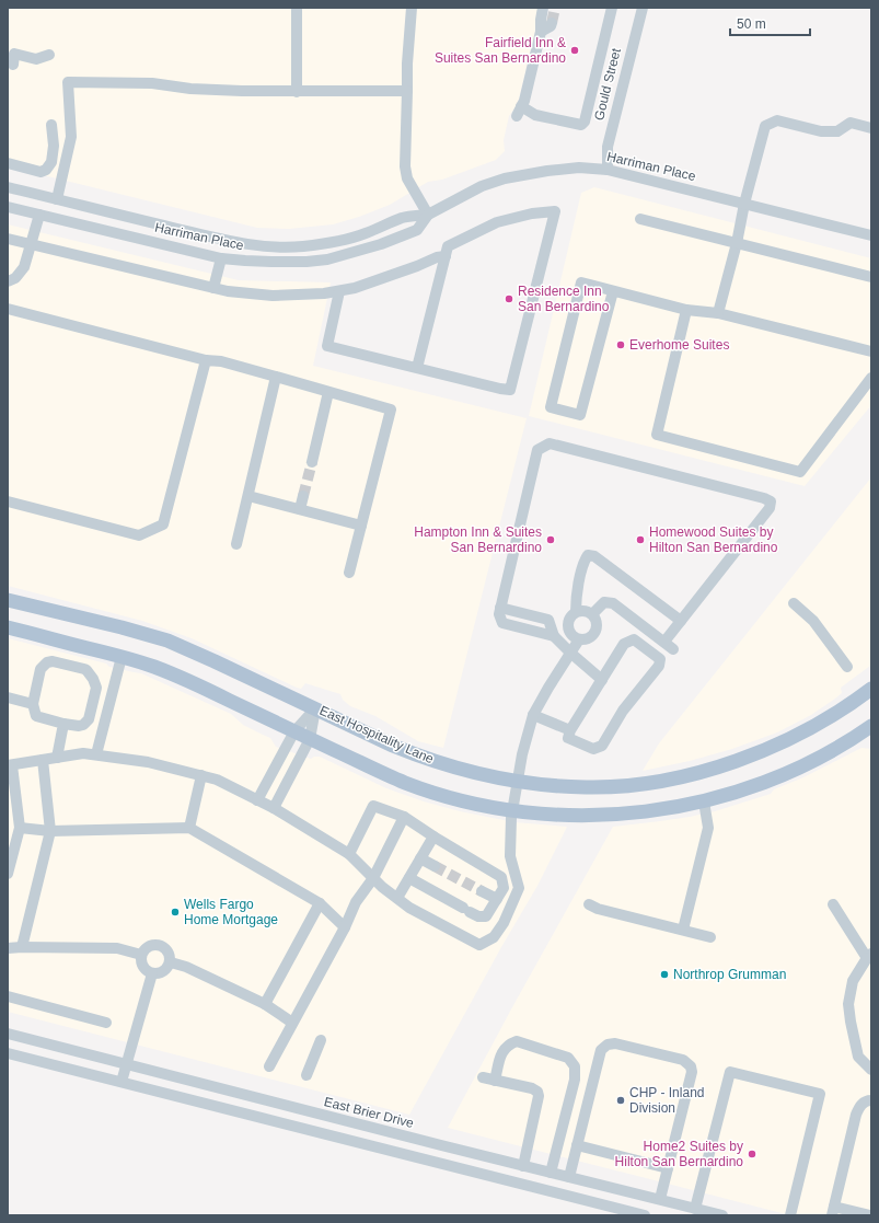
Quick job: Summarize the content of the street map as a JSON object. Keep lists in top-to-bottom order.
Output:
{
  "streets": {
    "main road": ["East Hospitality Lane"],
    "street": ["Gould Street", "Harriman Place", "East Brier Drive"]
  },
  "crossings": [
    ["Gould Street", "Harriman Place"]
  ],
  "places": [
    "Fairfield Inn & Suites San Bernardino",
    "Residence Inn San Bernardino",
    "Everhome Suites",
    "Hampton Inn & Suites San Bernardino",
    "Homewood Suites by Hilton San Bernardino",
    "Wells Fargo Home Mortgage",
    "Northrop Grumman",
    "CHP - Inland Division",
    "Home2 Suites by Hilton San Bernardino"
  ],
  "scale_bar": "50 m"
}
